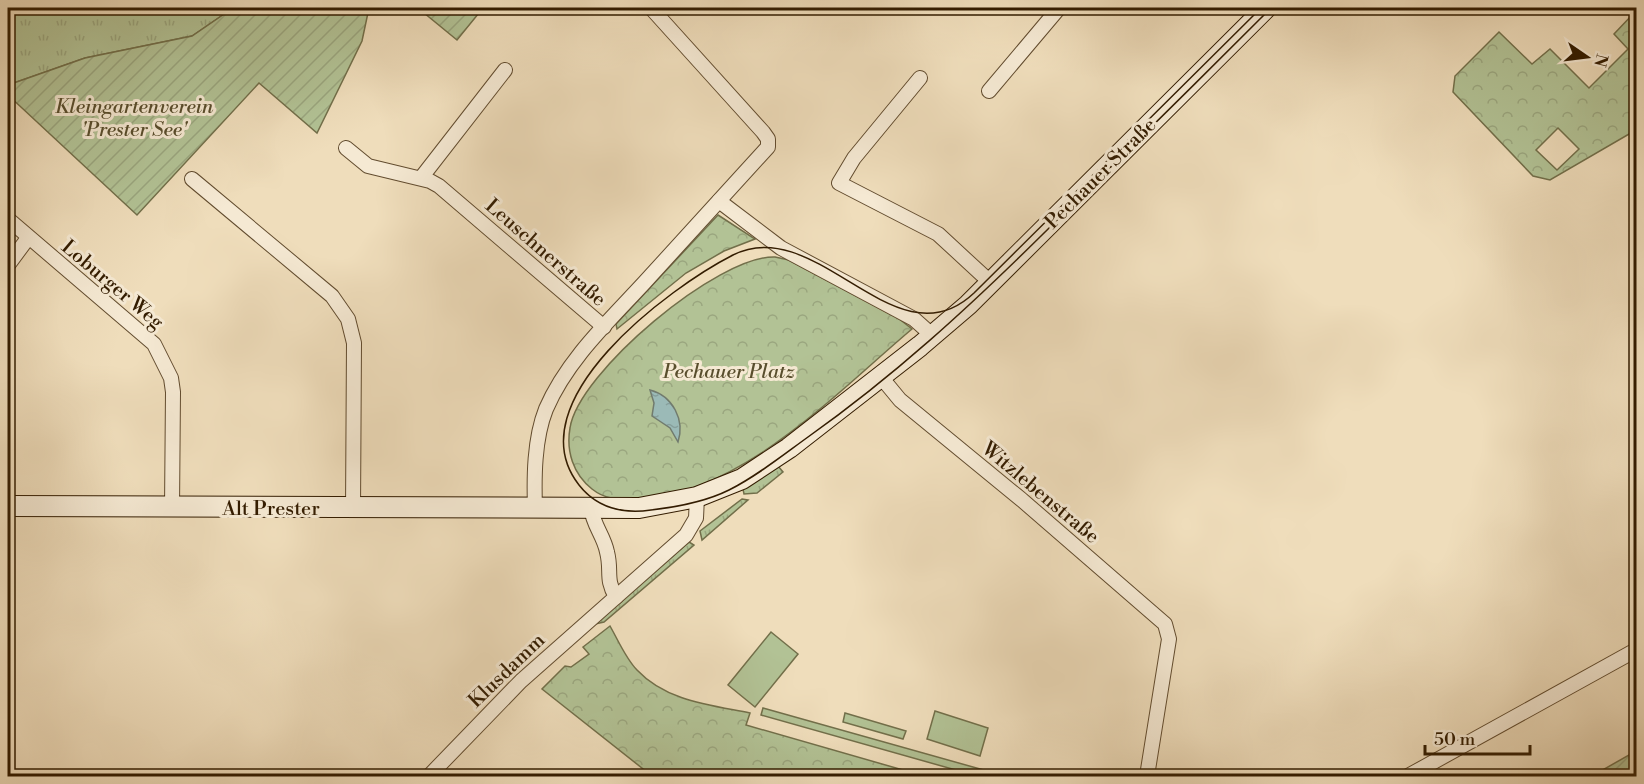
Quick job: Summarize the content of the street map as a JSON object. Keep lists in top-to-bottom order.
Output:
{
  "streets": {
    "main road": ["Pechauer Straße", "Alt Prester"],
    "street": [
      "Leuschnerstraße",
      "Loburger Weg",
      "Witzlebenstraße",
      "Klusdamm"
    ]
  },
  "crossings": [
    ["Loburger Weg", "Alt Prester"]
  ],
  "parks": ["Kleingartenverein 'Prester See'", "Pechauer Platz"],
  "scale_bar": "50 m",
  "north": "right"
}
